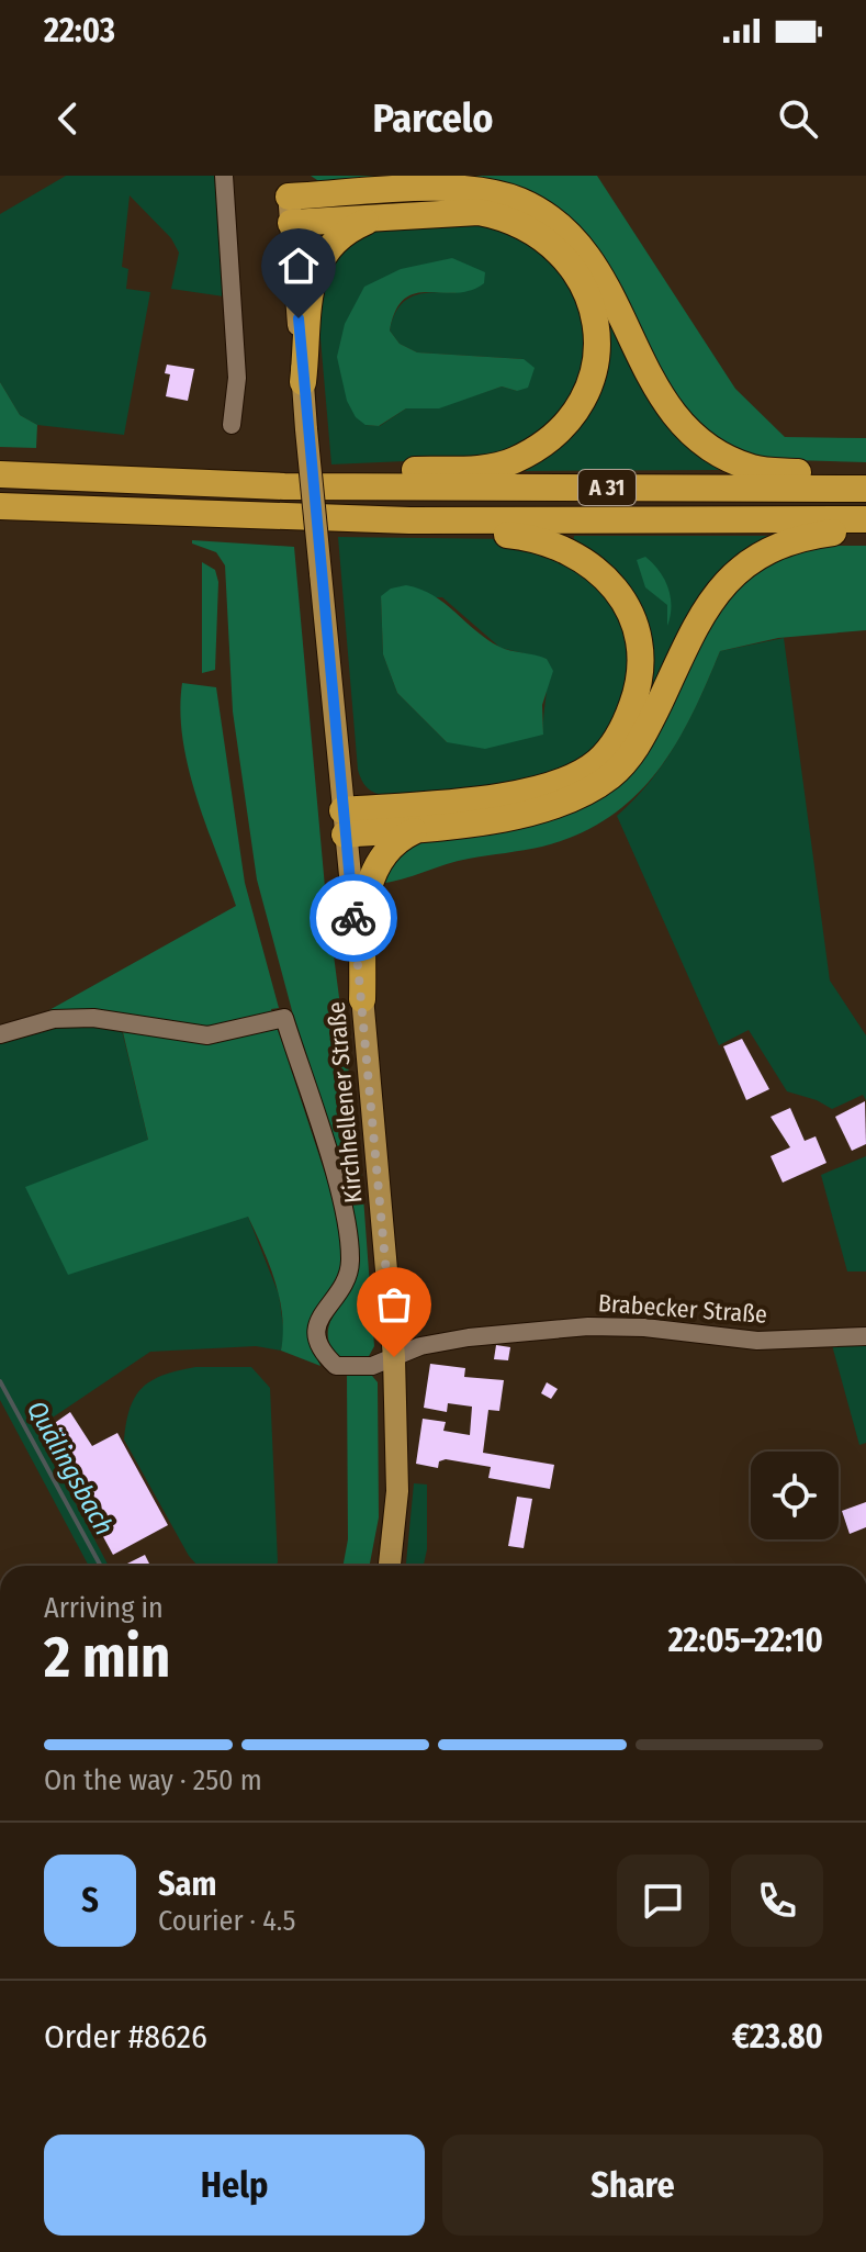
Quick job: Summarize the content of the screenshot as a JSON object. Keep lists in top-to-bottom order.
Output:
{
  "streets": {
    "highway": ["A 31"],
    "main road": ["Kirchhellener Straße"],
    "street": ["Brabecker Straße"]
  },
  "crossings": [
    ["Kirchhellener Straße", "Brabecker Straße"]
  ],
  "water": ["Quälingsbach"],
  "page": {
    "status": "22:03",
    "header": "Parcelo",
    "heading": ["2 min", "Arriving in", "22:05–22:10"],
    "panel": [
      "Sam",
      "Courier · 4.5",
      "Order #8626",
      "€23.80"
    ],
    "bar": "On the way · 250 m",
    "round": "S",
    "buttons": ["Help", "Share"]
  }
}
